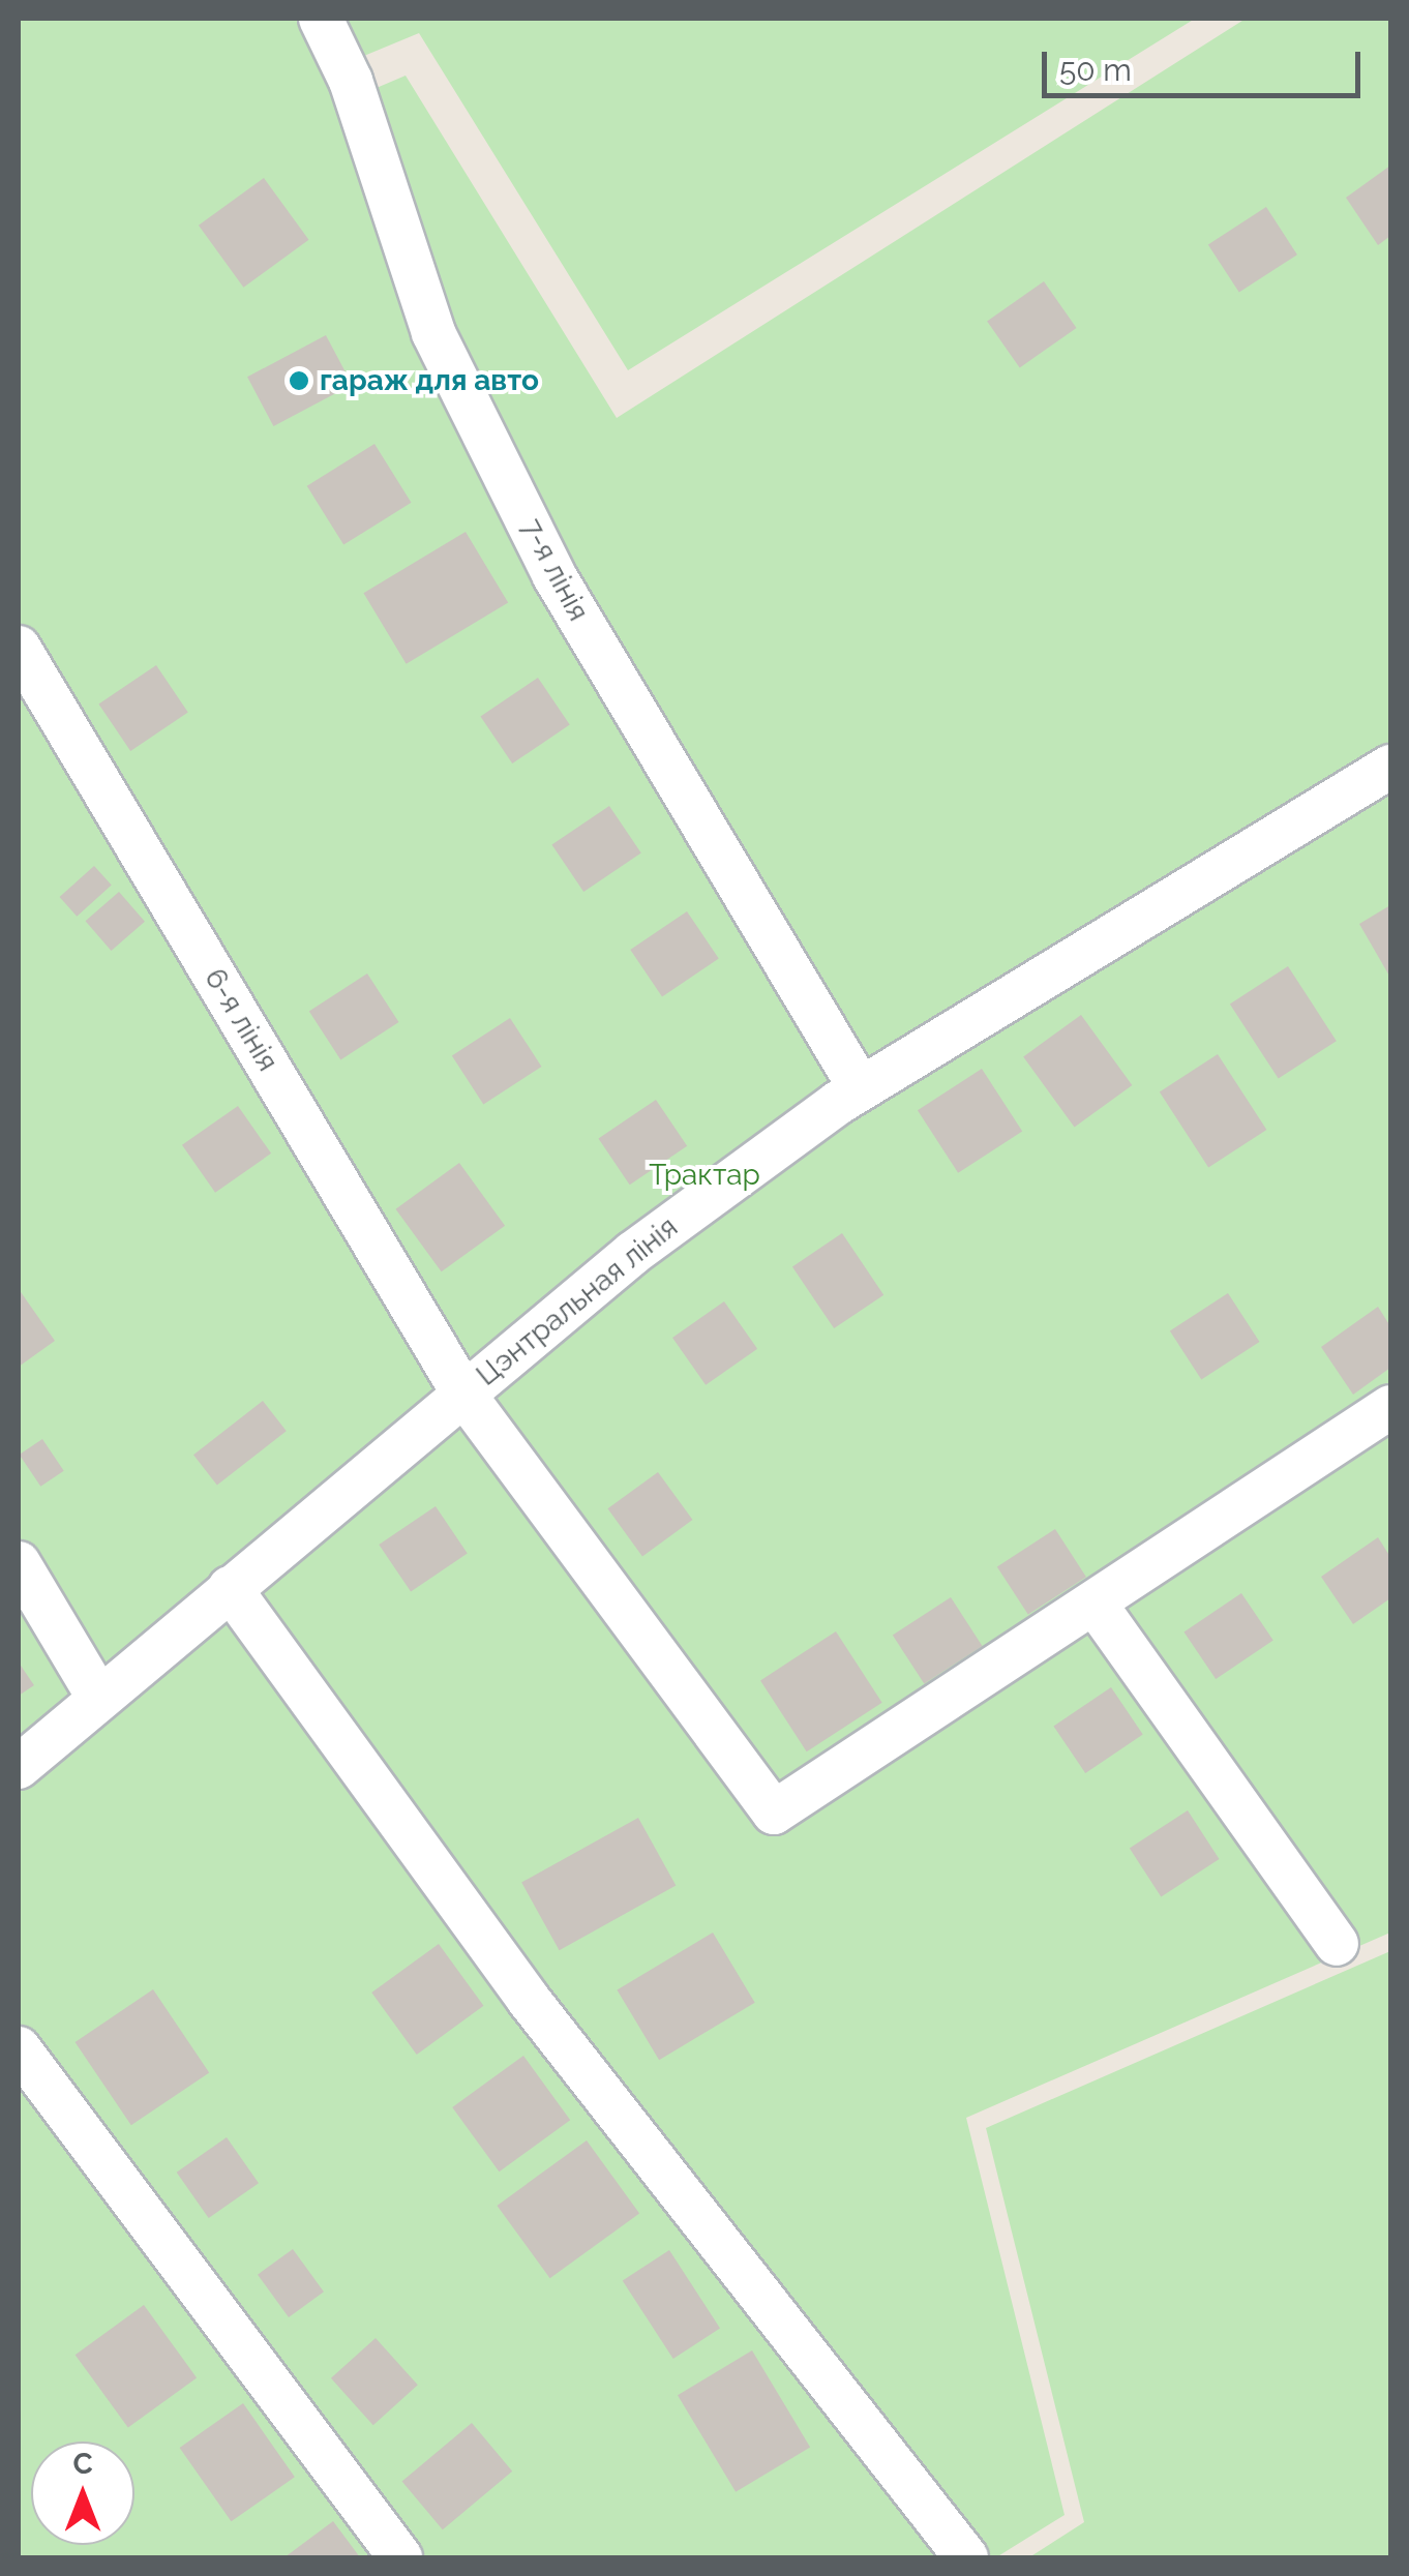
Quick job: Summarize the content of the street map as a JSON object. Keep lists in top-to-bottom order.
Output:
{
  "streets": {
    "street": ["7-я лінія", "6-я лінія", "Цэнтральная лінія"]
  },
  "crossings": [
    ["7-я лінія", "Цэнтральная лінія"],
    ["6-я лінія", "Цэнтральная лінія"]
  ],
  "parks": ["Трактар"],
  "places": ["гараж для авто"],
  "scale_bar": "50 m",
  "north": "top"
}
